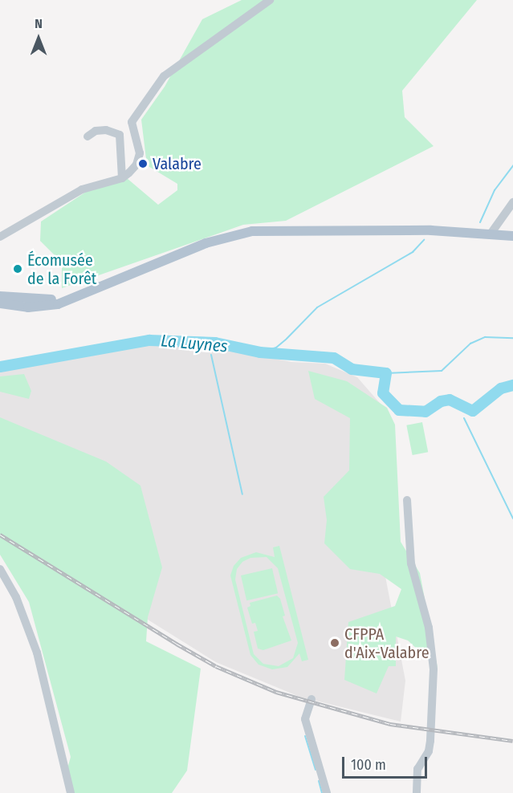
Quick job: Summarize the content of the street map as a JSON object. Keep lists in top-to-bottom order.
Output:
{
  "water": ["La Luynes"],
  "places": ["Valabre", "Écomusée de la Forêt", "CFPPA d'Aix-Valabre"],
  "scale_bar": "100 m",
  "north": "top"
}
